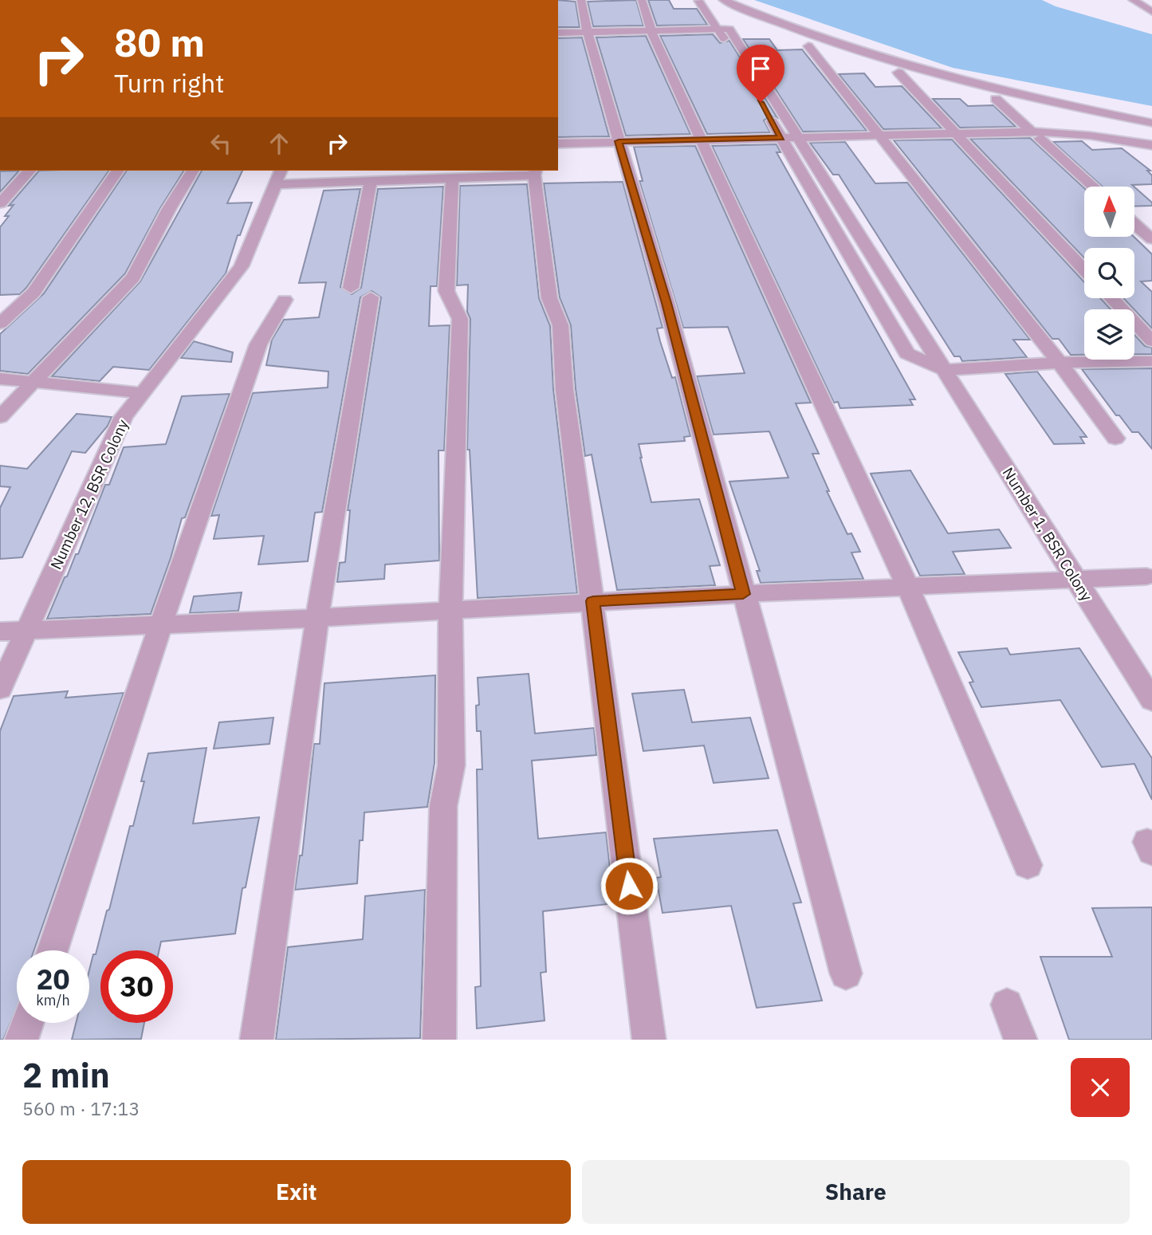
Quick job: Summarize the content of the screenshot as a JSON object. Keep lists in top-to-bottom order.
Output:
{
  "streets": {
    "street": ["Number 12, BSR Colony", "Number 1, BSR Colony"]
  },
  "north": "top",
  "page": {
    "turn": ["80 m", "Turn right"],
    "speed": "20 km/h",
    "limit": "30",
    "heading": ["2 min", "560 m · 17:13"],
    "buttons": ["Exit", "Share"]
  }
}
